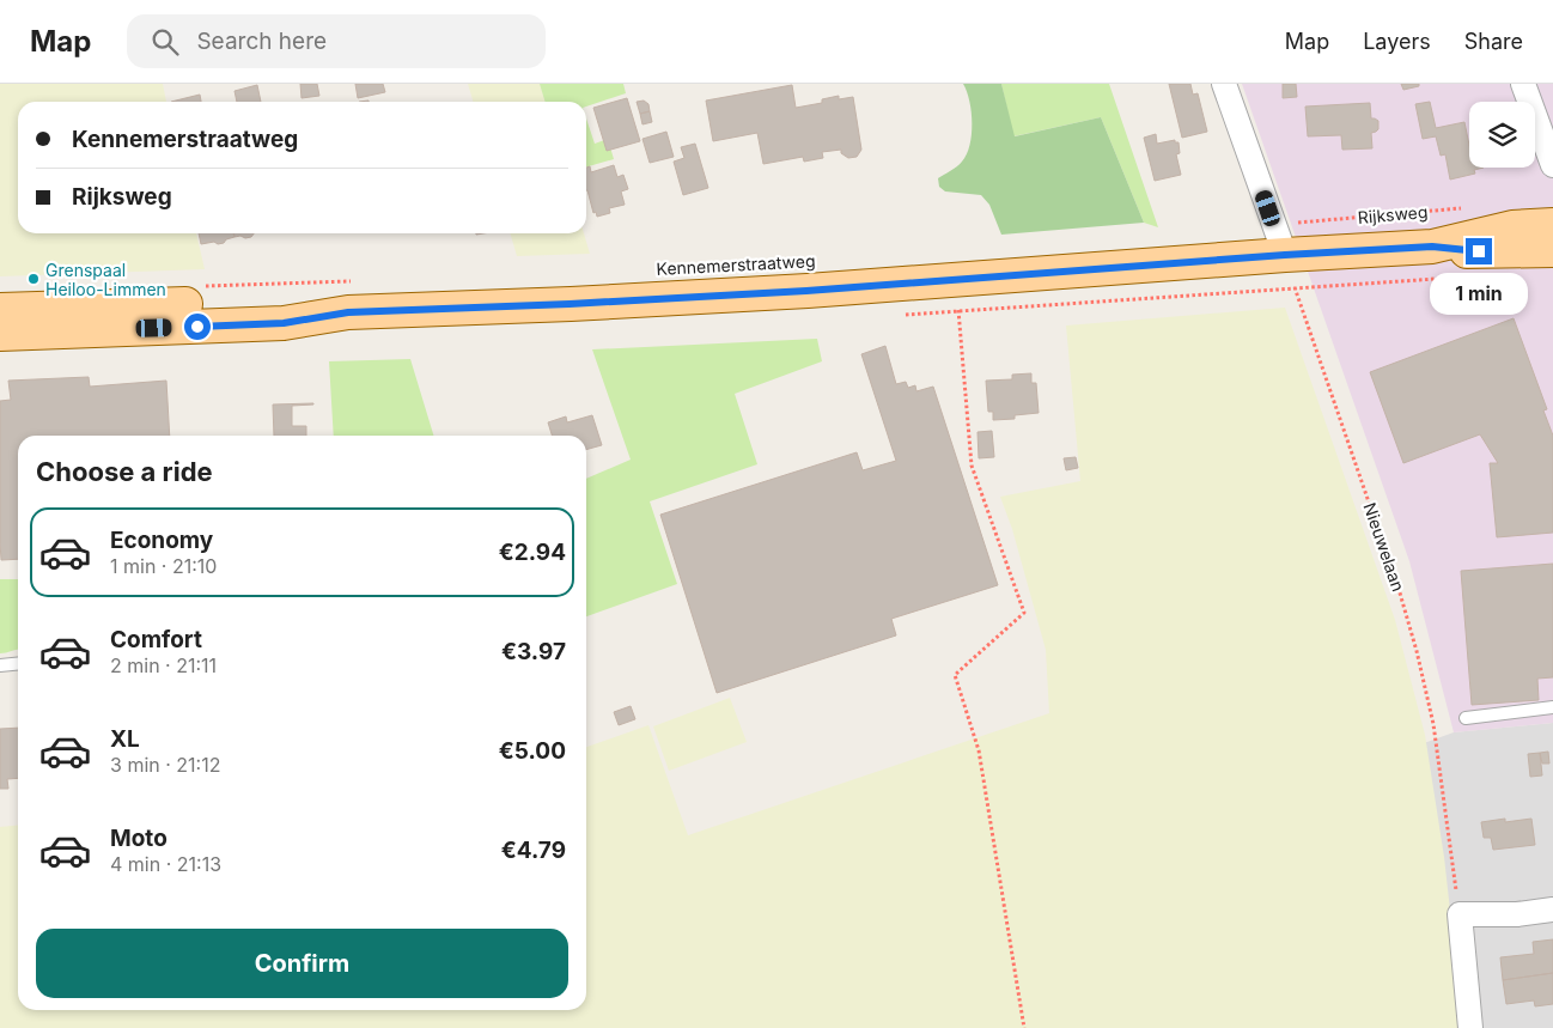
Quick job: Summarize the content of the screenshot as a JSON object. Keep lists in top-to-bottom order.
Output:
{
  "streets": {
    "main road": ["Rijksweg", "Kennemerstraatweg"],
    "path": ["Nieuwelaan"]
  },
  "crossings": [
    ["Rijksweg", "Kennemerstraatweg"],
    ["Rijksweg", "Nieuwelaan"],
    ["Kennemerstraatweg", "Nieuwelaan"]
  ],
  "places": ["Grenspaal Heiloo-Limmen"],
  "page": {
    "header": "Map",
    "search": "Search here",
    "nav": ["Map", "Layers", "Share"],
    "banner": ["Kennemerstraatweg", "Rijksweg"],
    "bubble": "1 min",
    "heading": "Choose a ride",
    "list": [
      {
        "name": "Economy",
        "note": "1 min · 21:10",
        "value": "€2.94"
      },
      {
        "name": "Comfort",
        "note": "2 min · 21:11",
        "value": "€3.97"
      },
      {
        "name": "XL",
        "note": "3 min · 21:12",
        "value": "€5.00"
      },
      {
        "name": "Moto",
        "note": "4 min · 21:13",
        "value": "€4.79"
      }
    ],
    "buttons": "Confirm"
  }
}
